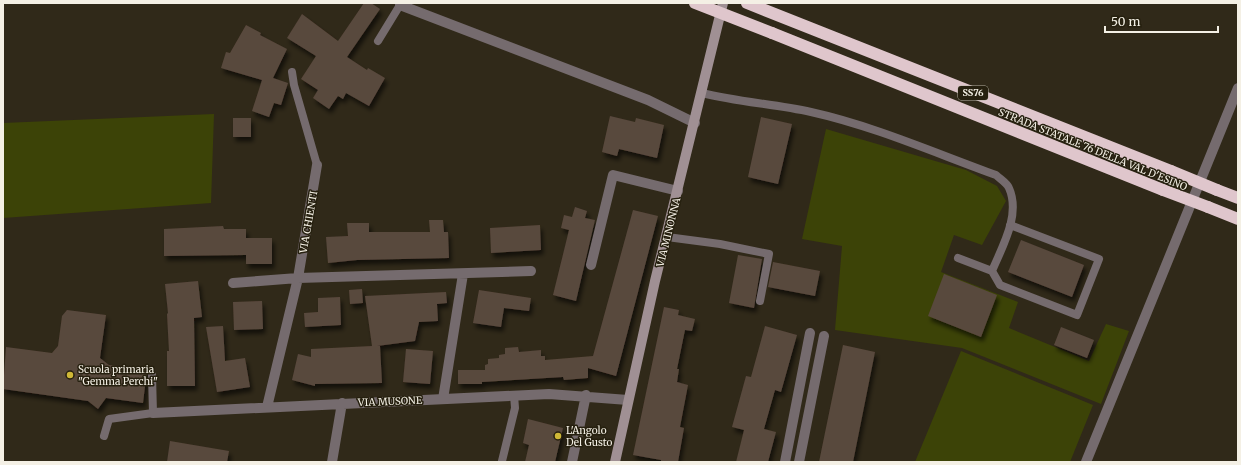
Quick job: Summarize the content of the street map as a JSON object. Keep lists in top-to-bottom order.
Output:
{
  "streets": {
    "highway": ["SS76", "STRADA STATALE 76 DELLA VAL D'ESINO"],
    "main road": ["VIA MINONNA"],
    "street": ["VIA CHIENTI", "VIA MUSONE"]
  },
  "crossings": [
    ["VIA CHIENTI", "VIA MUSONE"],
    ["VIA MINONNA", "VIA MUSONE"]
  ],
  "places": ["Scuola primaria \"Gemma Perchi\"", "L'Angolo Del Gusto"],
  "scale_bar": "50 m"
}
